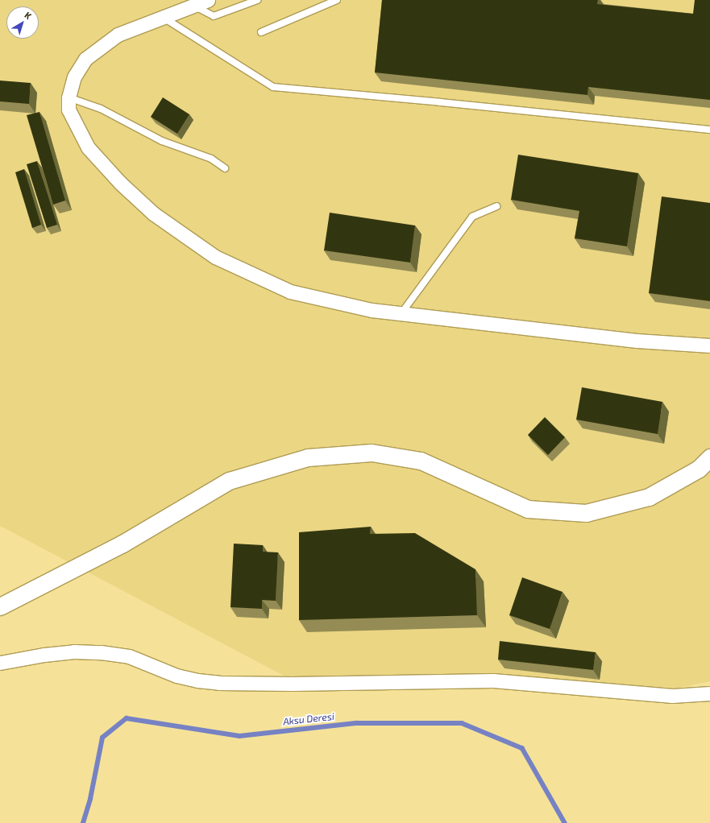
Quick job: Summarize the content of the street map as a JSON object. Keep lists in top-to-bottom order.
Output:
{
  "water": ["Aksu Deresi"],
  "north": "top right"
}
